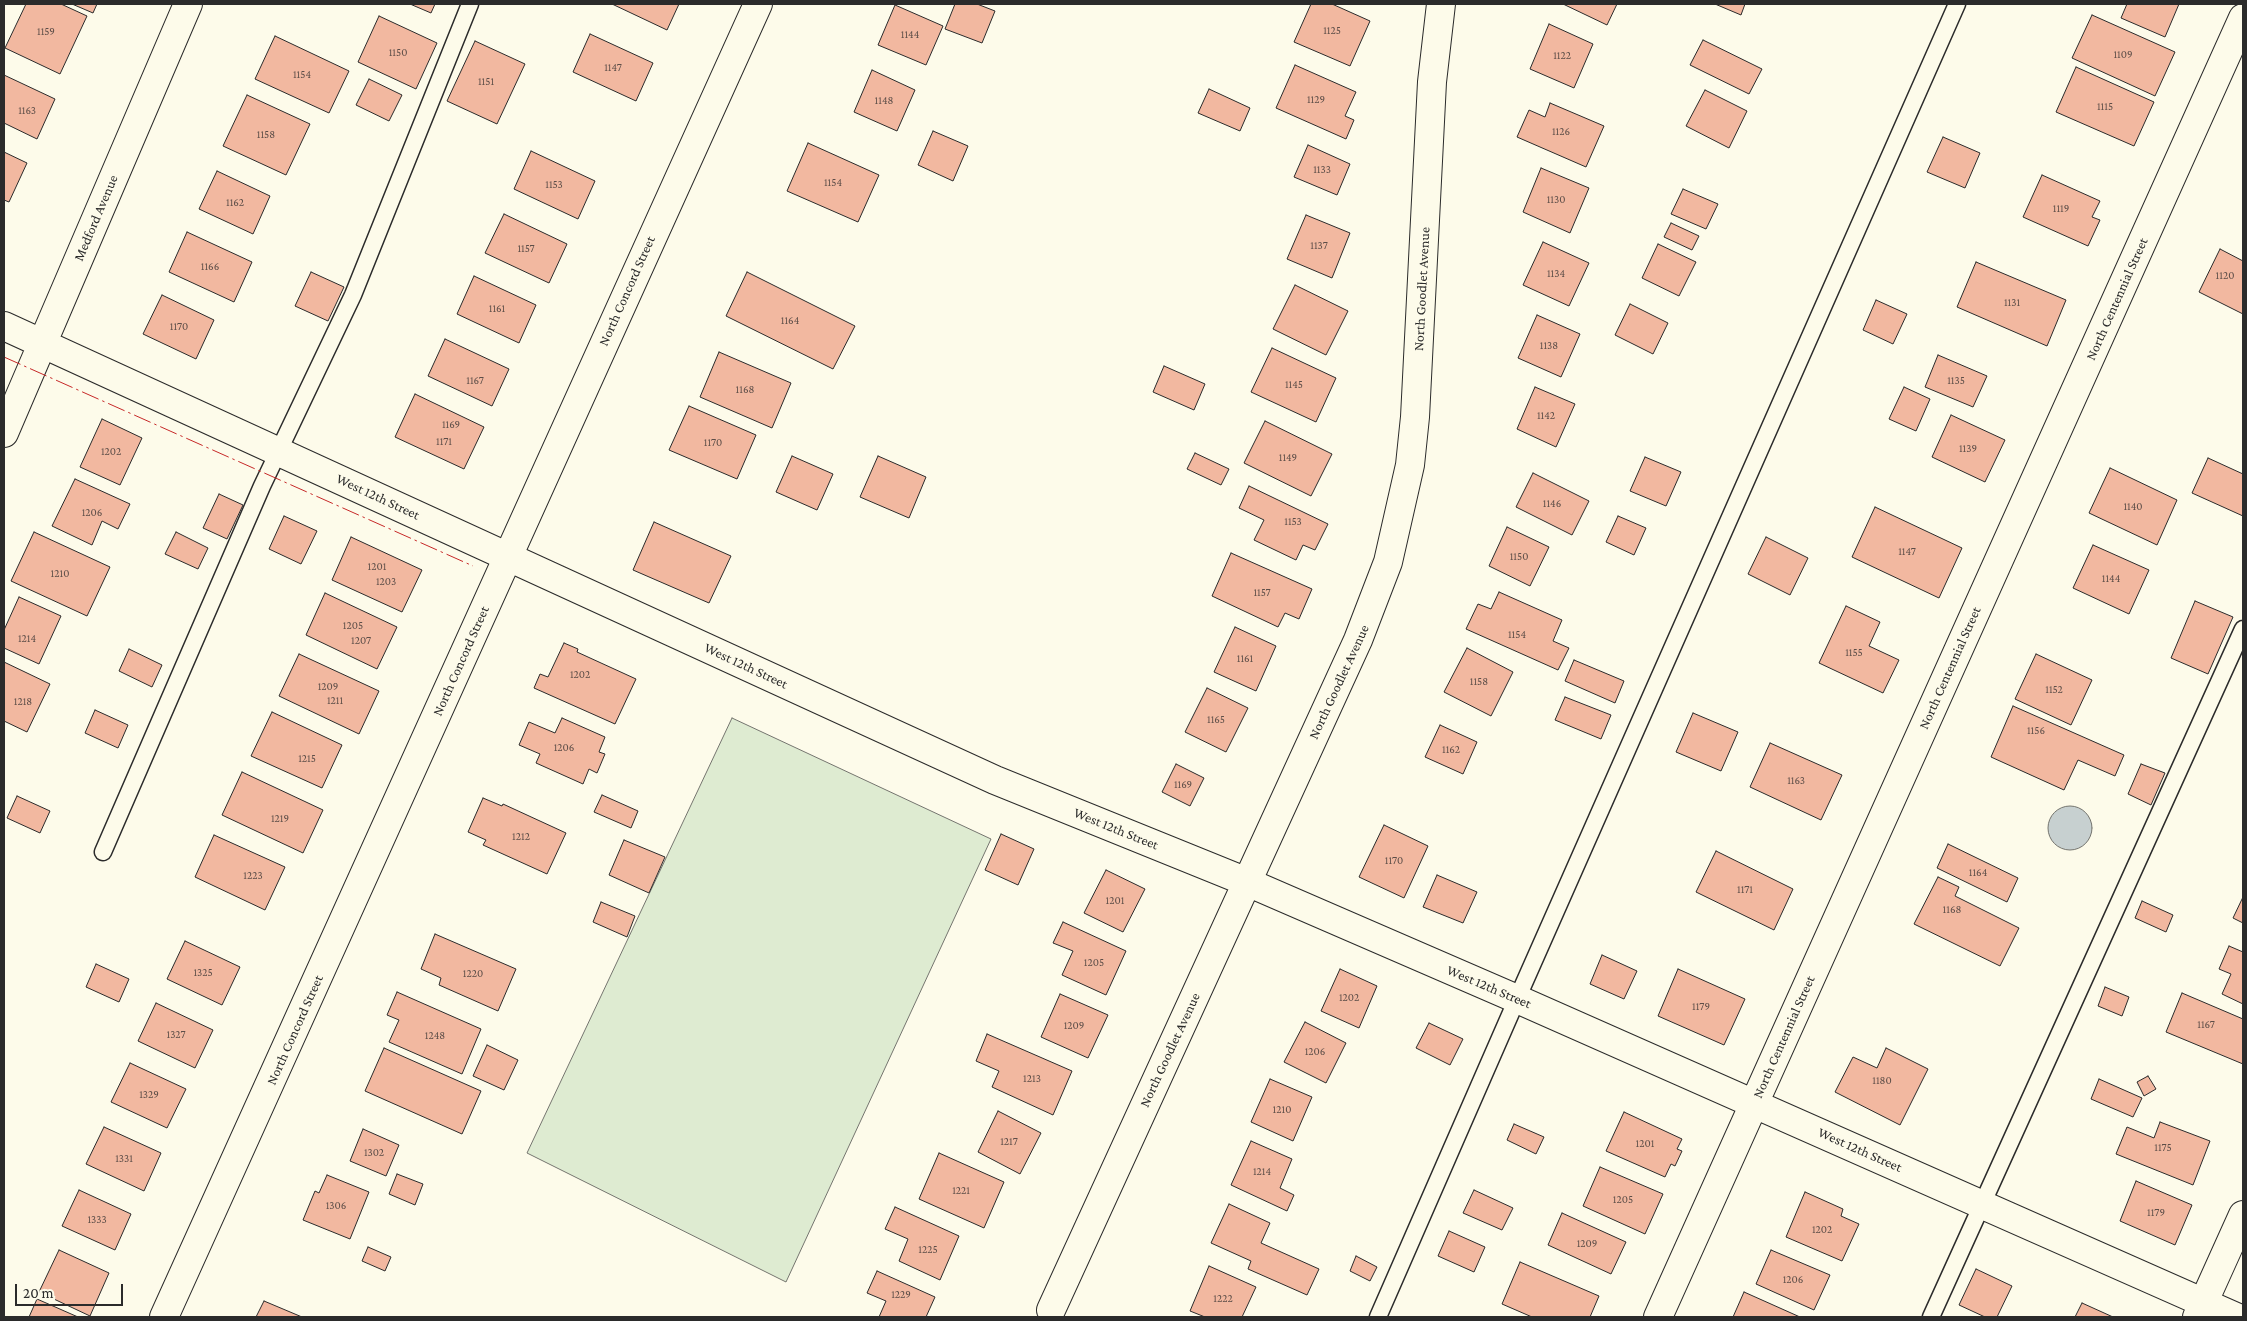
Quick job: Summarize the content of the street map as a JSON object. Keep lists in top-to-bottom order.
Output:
{
  "streets": {
    "street": [
      "Medford Avenue",
      "North Goodlet Avenue",
      "North Concord Street",
      "North Centennial Street",
      "West 12th Street"
    ]
  },
  "crossings": [
    ["Medford Avenue", "West 12th Street"],
    ["North Goodlet Avenue", "West 12th Street"],
    ["North Concord Street", "West 12th Street"],
    ["North Centennial Street", "West 12th Street"]
  ],
  "house_numbers": [
    "1125",
    "1159",
    "1144",
    "1150",
    "1109",
    "1122",
    "1147",
    "1154",
    "1151",
    "1129",
    "1148",
    "1115",
    "1163",
    "1126",
    "1158",
    "1133",
    "1154",
    "1153",
    "1130",
    "1162",
    "1119",
    "1137",
    "1157",
    "1166",
    "1134",
    "1120",
    "1131",
    "1161",
    "1164",
    "1170",
    "1138",
    "1167",
    "1135",
    "1145",
    "1168",
    "1142",
    "1169",
    "1171",
    "1170",
    "1139",
    "1202",
    "1149",
    "1146",
    "1140",
    "1206",
    "1153",
    "1147",
    "1150",
    "1201",
    "1210",
    "1144",
    "1203",
    "1157",
    "1205",
    "1154",
    "1214",
    "1207",
    "1155",
    "1161",
    "1202",
    "1158",
    "1209",
    "1152",
    "1211",
    "1218",
    "1165",
    "1156",
    "1206",
    "1162",
    "1215",
    "1163",
    "1169",
    "1219",
    "1212",
    "1170",
    "1164",
    "1223",
    "1171",
    "1201",
    "1168",
    "1205",
    "1325",
    "1220",
    "1202",
    "1179",
    "1167",
    "1209",
    "1327",
    "1248",
    "1206",
    "1213",
    "1180",
    "1329",
    "1210",
    "1217",
    "1201",
    "1175",
    "1302",
    "1331",
    "1214",
    "1221",
    "1205",
    "1306",
    "1179",
    "1333",
    "1202",
    "1209",
    "1225",
    "1206",
    "1229",
    "1222"
  ],
  "scale_bar": "20 m"
}
